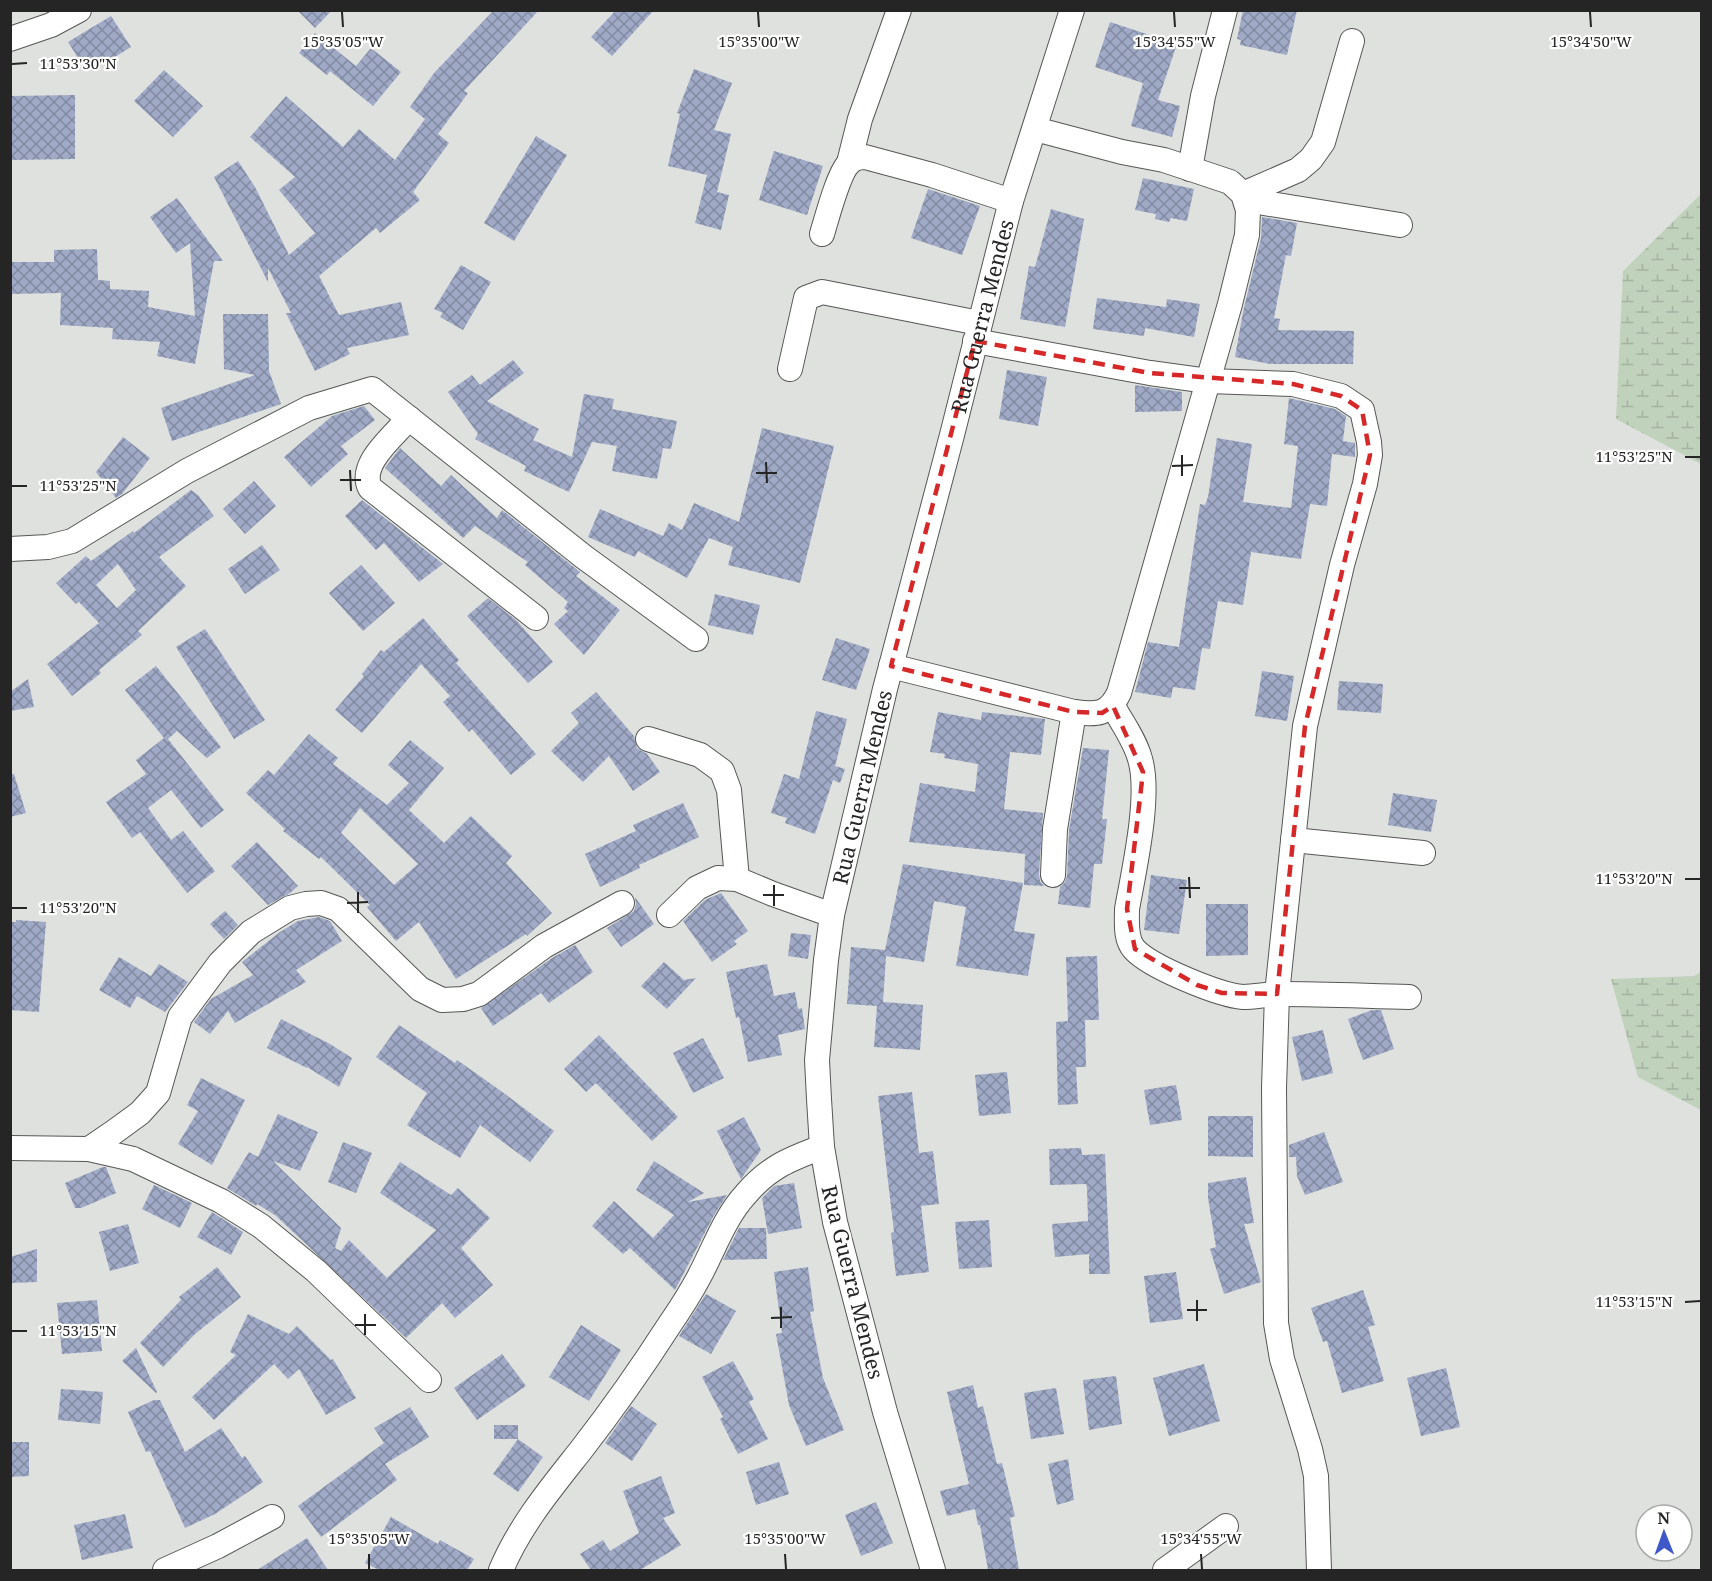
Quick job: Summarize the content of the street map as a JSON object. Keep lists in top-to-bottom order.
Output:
{
  "streets": {
    "street": ["Rua Guerra Mendes"]
  },
  "north": "top",
  "coordinates": [
    "15°35'05\"W",
    "15°35'00\"W",
    "15°34'55\"W",
    "15°34'50\"W",
    "11°53'30\"N",
    "11°53'25\"N",
    "11°53'20\"N",
    "11°53'15\"N"
  ]
}
